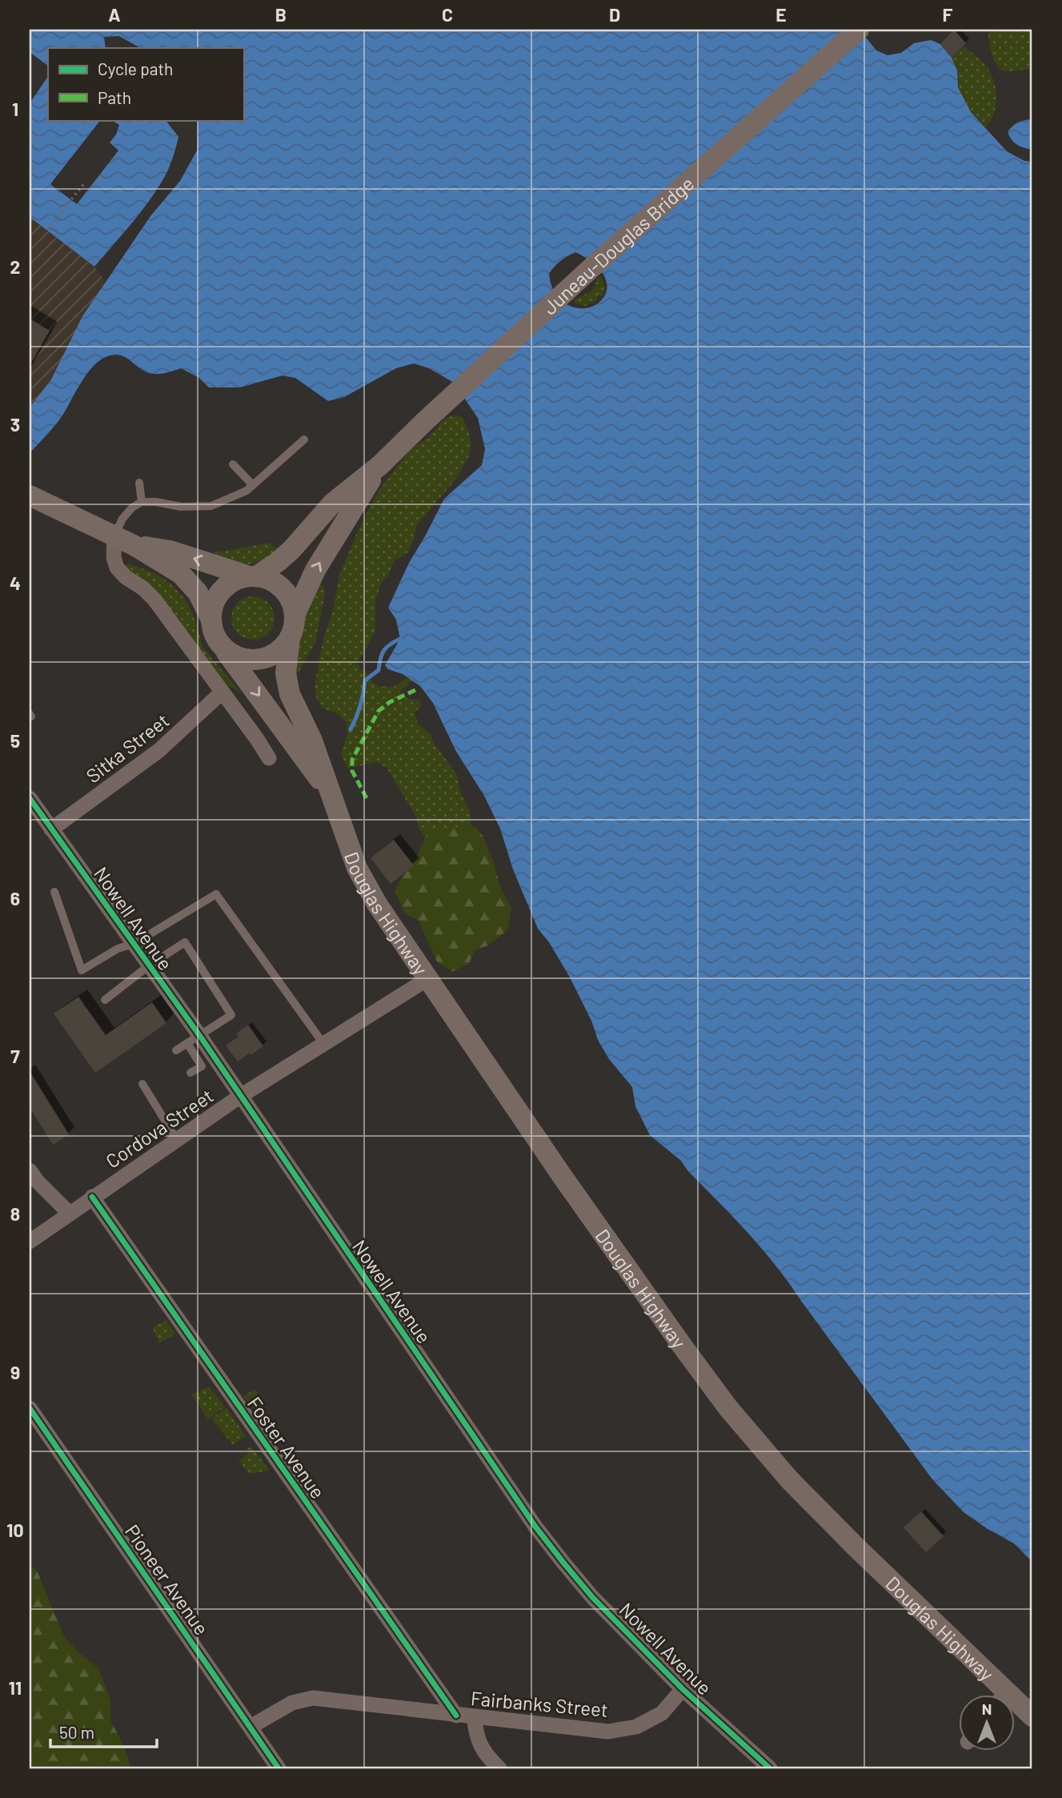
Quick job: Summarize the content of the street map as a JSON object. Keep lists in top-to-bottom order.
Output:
{
  "streets": {
    "main road": ["Juneau-Douglas Bridge", "Douglas Highway"],
    "street": [
      "Sitka Street",
      "Nowell Avenue",
      "Cordova Street",
      "Foster Avenue",
      "Pioneer Avenue",
      "Fairbanks Street"
    ]
  },
  "crossings": [
    ["Sitka Street", "Nowell Avenue"],
    ["Douglas Highway", "Cordova Street"],
    ["Nowell Avenue", "Cordova Street"],
    ["Nowell Avenue", "Fairbanks Street"],
    ["Cordova Street", "Foster Avenue"],
    ["Foster Avenue", "Fairbanks Street"],
    ["Pioneer Avenue", "Fairbanks Street"]
  ],
  "legend": ["Cycle path", "Path"],
  "scale_bar": "50 m",
  "north": "top",
  "grid": {
    "columns": [
      "A",
      "B",
      "C",
      "D",
      "E",
      "F"
    ],
    "rows": [
      "1",
      "2",
      "3",
      "4",
      "5",
      "6",
      "7",
      "8",
      "9",
      "10",
      "11"
    ]
  }
}
